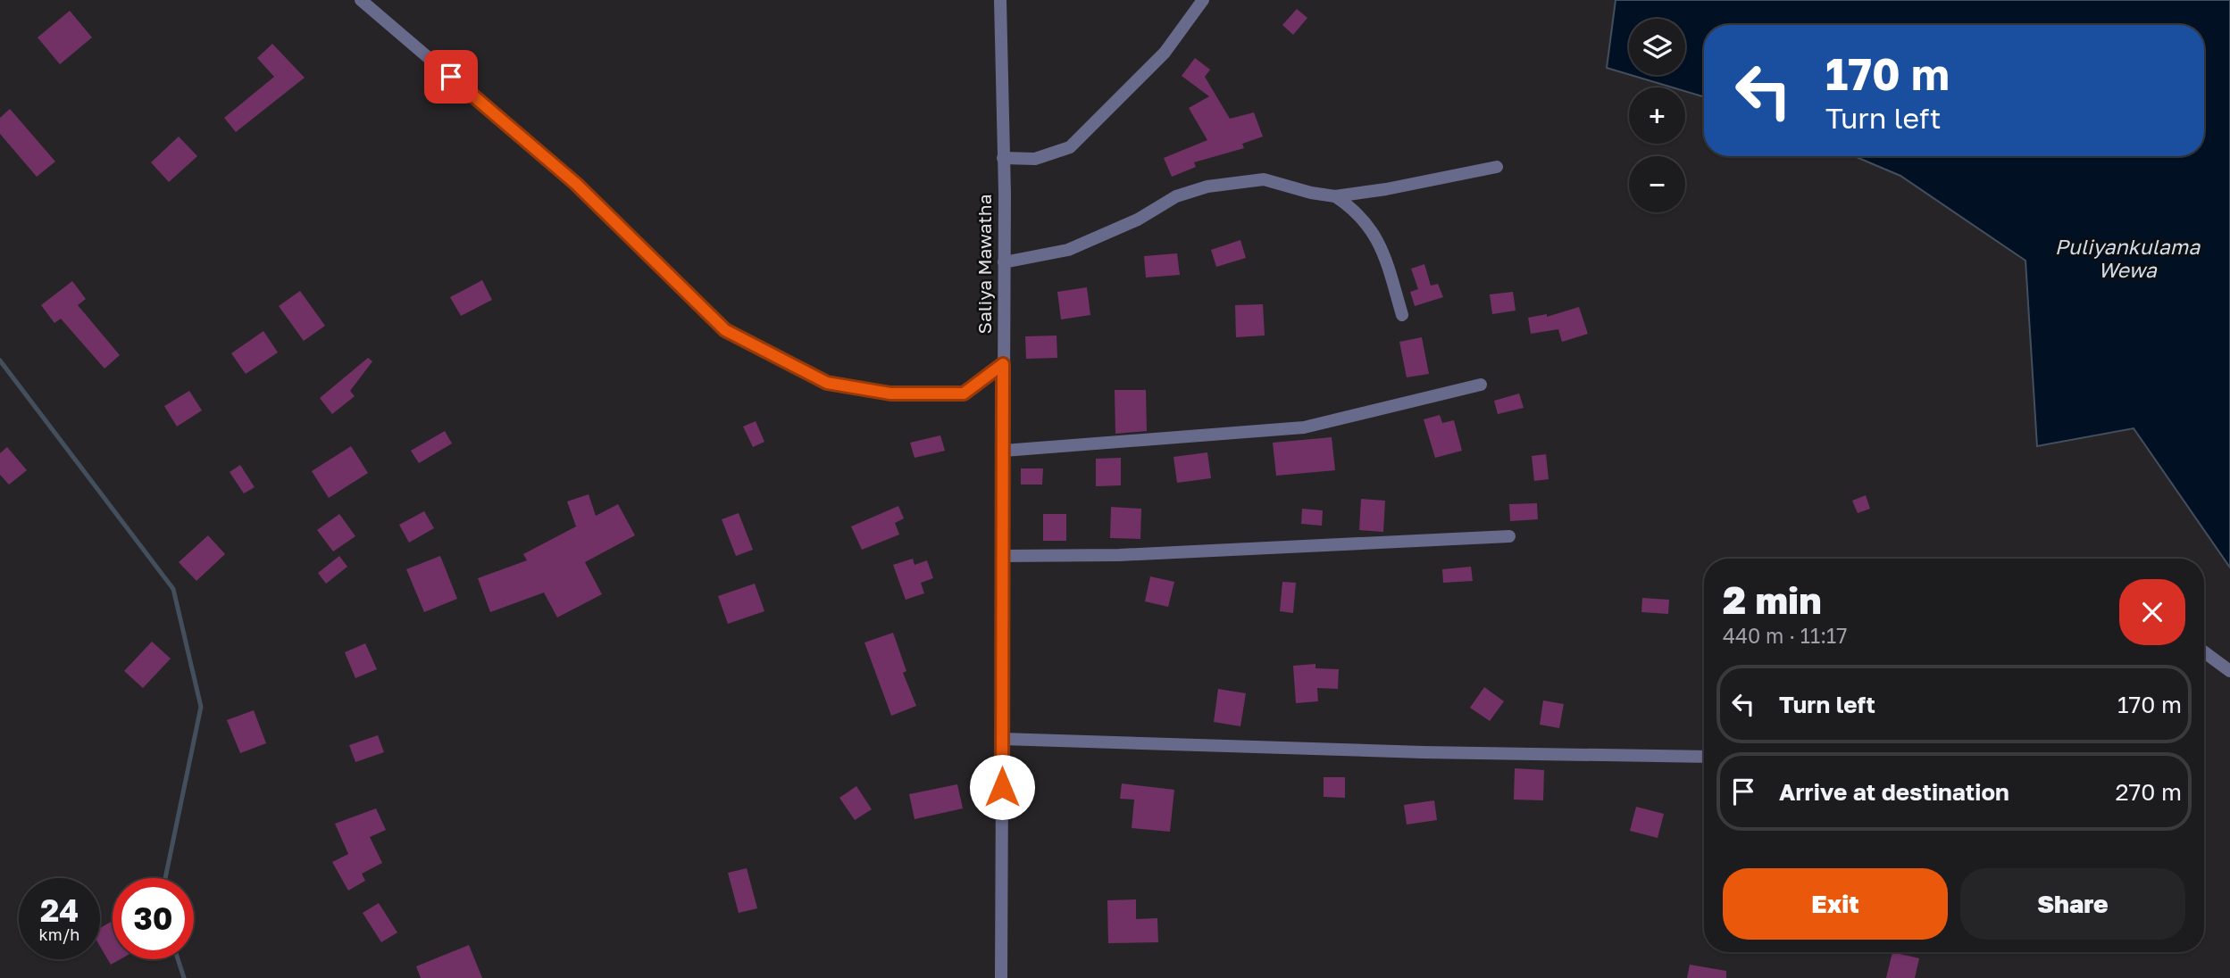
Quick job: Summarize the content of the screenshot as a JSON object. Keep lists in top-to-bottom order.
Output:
{
  "streets": {
    "street": ["Saliya Mawatha"]
  },
  "water": ["Puliyankulama Wewa"],
  "page": {
    "map_buttons": ["+", "−"],
    "turn": ["170 m", "Turn left"],
    "heading": ["2 min", "440 m · 11:17"],
    "list": [
      {
        "name": "Turn left",
        "value": "170 m"
      },
      {
        "name": "Arrive at destination",
        "value": "270 m"
      }
    ],
    "buttons": ["Exit", "Share"],
    "speed": "24 km/h",
    "limit": "30"
  }
}
